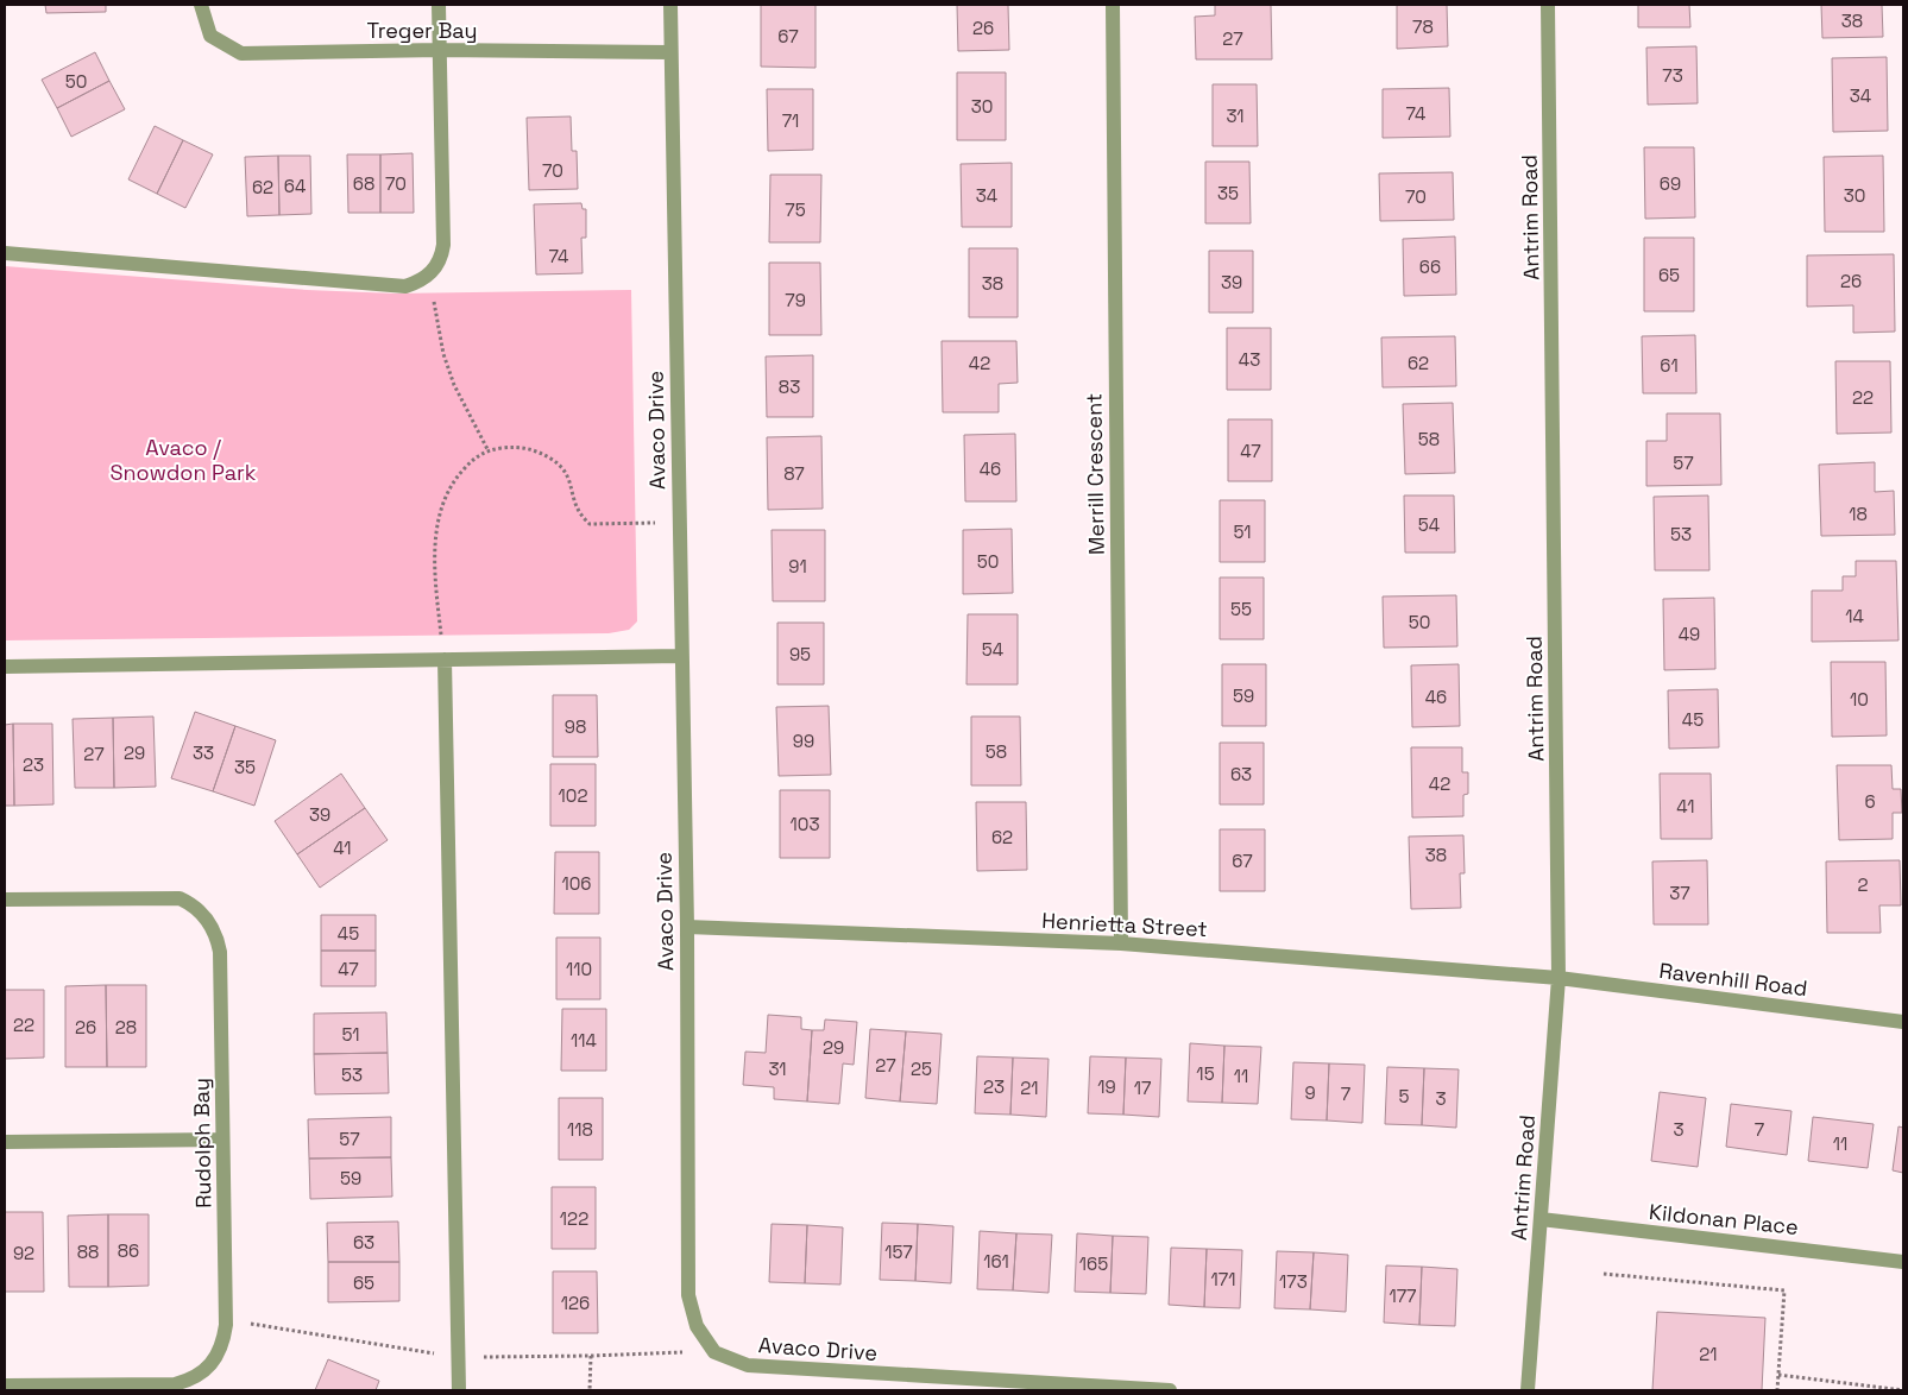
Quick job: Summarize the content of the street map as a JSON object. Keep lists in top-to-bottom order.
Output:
{
  "streets": {
    "street": [
      "Treger Bay",
      "Antrim Road",
      "Avaco Drive",
      "Merrill Crescent",
      "Henrietta Street",
      "Ravenhill Road",
      "Rudolph Bay",
      "Kildonan Place"
    ]
  },
  "crossings": [
    ["Treger Bay", "Avaco Drive"],
    ["Antrim Road", "Henrietta Street"],
    ["Antrim Road", "Ravenhill Road"],
    ["Antrim Road", "Kildonan Place"],
    ["Avaco Drive", "Henrietta Street"],
    ["Merrill Crescent", "Henrietta Street"],
    ["Henrietta Street", "Ravenhill Road"]
  ],
  "parks": ["Avaco / Snowdon Park"],
  "house_numbers": [
    "38",
    "78",
    "26",
    "67",
    "27",
    "73",
    "50",
    "34",
    "30",
    "74",
    "31",
    "71",
    "70",
    "68",
    "70",
    "69",
    "64",
    "62",
    "35",
    "34",
    "30",
    "70",
    "75",
    "74",
    "66",
    "65",
    "26",
    "39",
    "38",
    "79",
    "43",
    "42",
    "62",
    "61",
    "83",
    "22",
    "58",
    "47",
    "57",
    "46",
    "87",
    "18",
    "54",
    "51",
    "53",
    "50",
    "91",
    "55",
    "14",
    "50",
    "49",
    "54",
    "95",
    "59",
    "46",
    "10",
    "45",
    "98",
    "99",
    "58",
    "29",
    "33",
    "27",
    "23",
    "35",
    "63",
    "42",
    "102",
    "6",
    "41",
    "39",
    "103",
    "62",
    "41",
    "38",
    "67",
    "106",
    "2",
    "37",
    "45",
    "47",
    "110",
    "22",
    "26",
    "28",
    "51",
    "114",
    "29",
    "27",
    "31",
    "25",
    "15",
    "53",
    "11",
    "23",
    "19",
    "21",
    "17",
    "9",
    "7",
    "5",
    "3",
    "118",
    "3",
    "7",
    "57",
    "11",
    "59",
    "122",
    "63",
    "86",
    "88",
    "157",
    "92",
    "161",
    "165",
    "171",
    "173",
    "65",
    "177",
    "126",
    "21"
  ]
}
